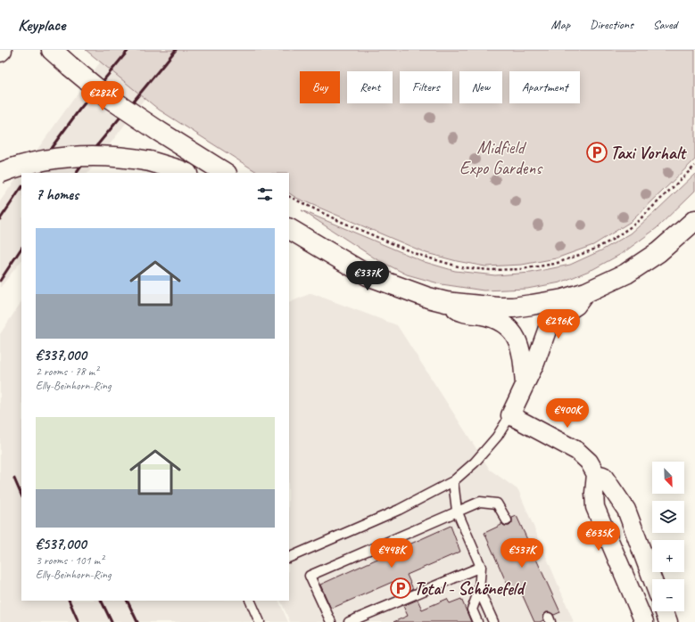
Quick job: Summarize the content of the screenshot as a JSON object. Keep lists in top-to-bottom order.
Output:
{
  "parks": ["Midfield Expo Gardens"],
  "places": {
    "parking": ["Taxi Vorhalt", "Total - Schönefeld"]
  },
  "north": "bottom right",
  "page": {
    "header": "Keyplace",
    "nav": ["Map", "Directions", "Saved"],
    "chip": [
      "Buy",
      "Rent",
      "Filters",
      "New",
      "Apartment"
    ],
    "price": [
      "€282K",
      "€337K",
      "€296K",
      "€400K",
      "€635K",
      "€448K",
      "€537K"
    ],
    "heading": "7 homes",
    "list": [
      {
        "name": "€337,000",
        "note": "2 rooms · 78 m² · Elly-Beinhorn-Ring"
      },
      {
        "name": "€537,000",
        "note": "3 rooms · 101 m² · Elly-Beinhorn-Ring"
      }
    ],
    "map_buttons": ["+", "−"]
  }
}
